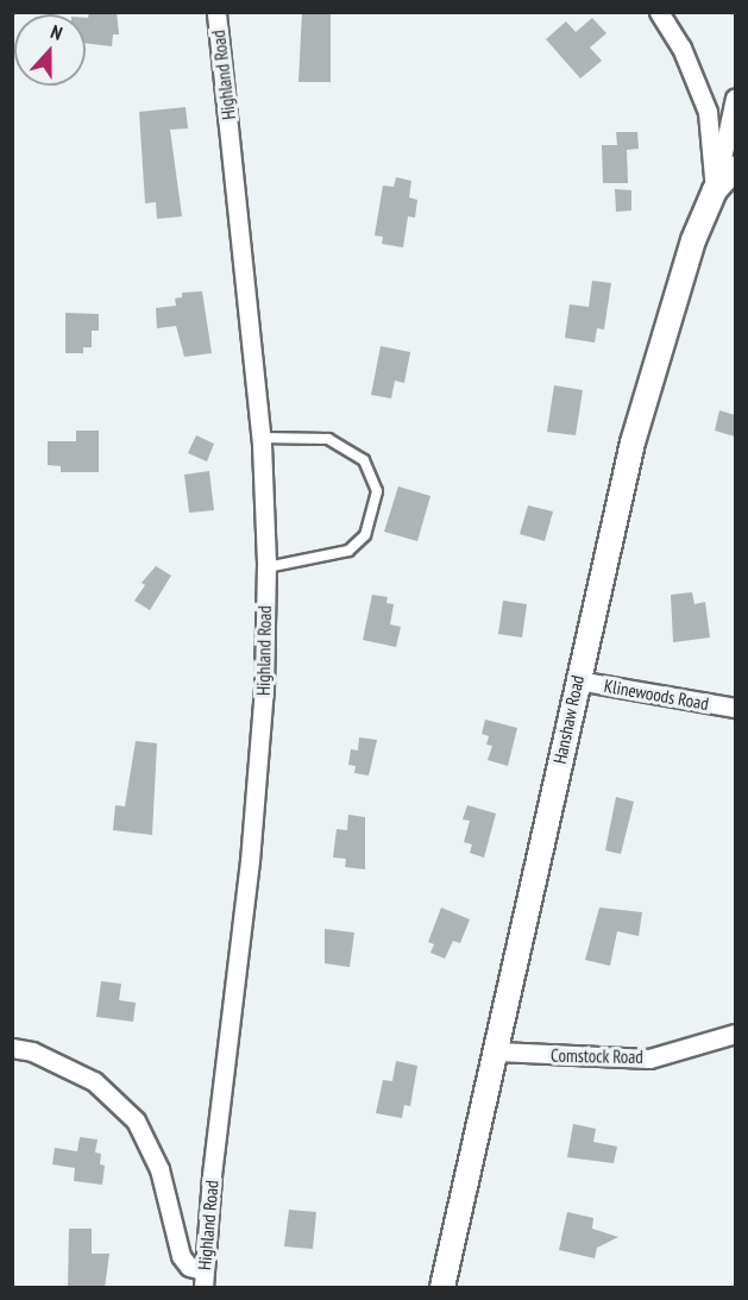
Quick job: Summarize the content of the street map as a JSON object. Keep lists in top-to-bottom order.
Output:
{
  "streets": {
    "street": [
      "Highland Road",
      "Klinewoods Road",
      "Hanshaw Road",
      "Comstock Road"
    ]
  },
  "crossings": [
    ["Klinewoods Road", "Hanshaw Road"],
    ["Hanshaw Road", "Comstock Road"]
  ],
  "north": "top"
}
